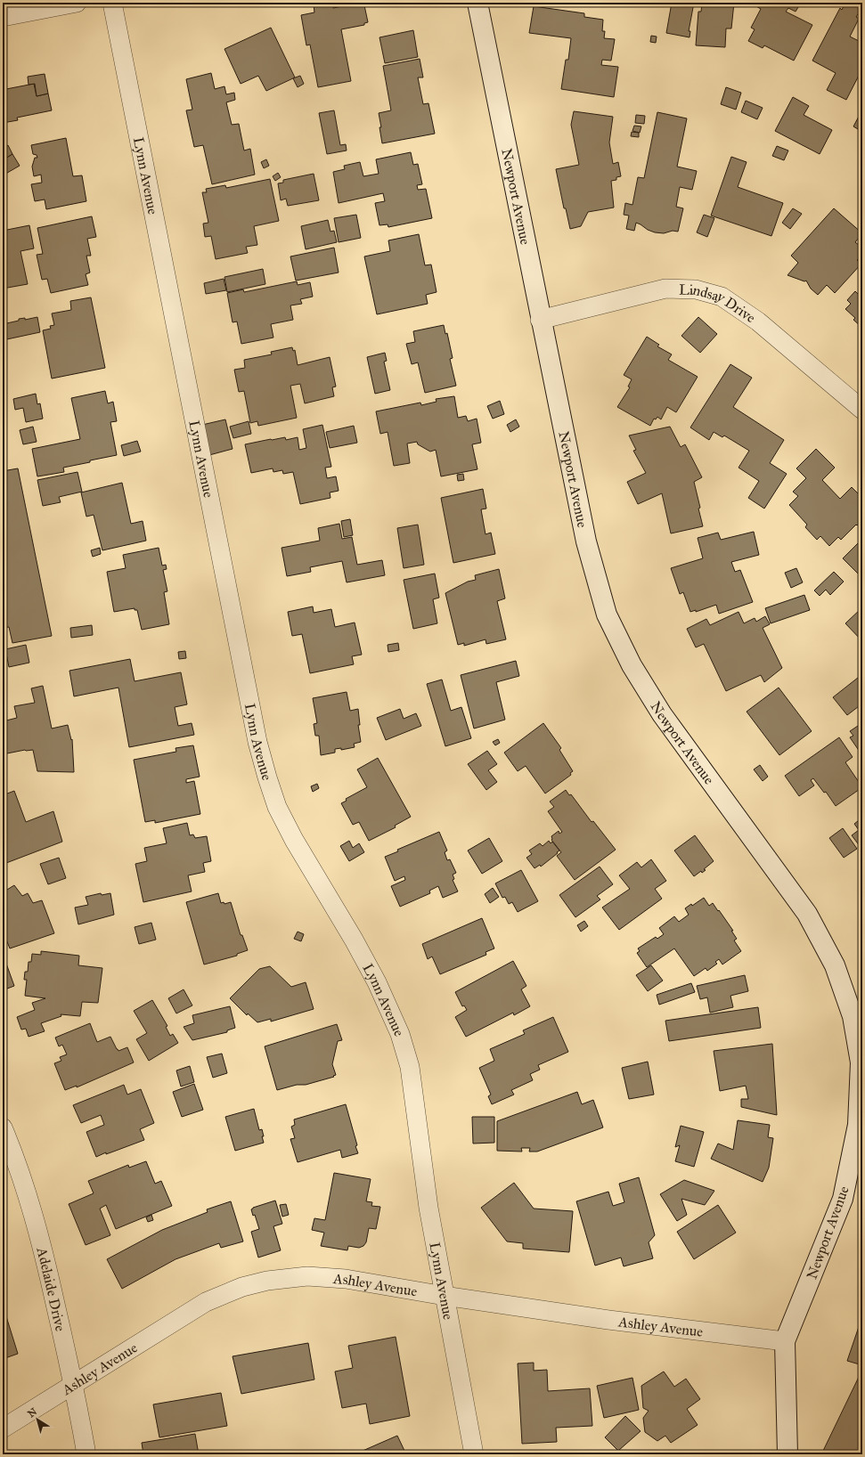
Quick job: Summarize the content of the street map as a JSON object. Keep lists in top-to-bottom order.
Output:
{
  "streets": {
    "street": [
      "Lynn Avenue",
      "Newport Avenue",
      "Lindsay Drive",
      "Ashley Avenue",
      "Adelaide Drive"
    ]
  },
  "crossings": [
    ["Lynn Avenue", "Ashley Avenue"],
    ["Newport Avenue", "Lindsay Drive"],
    ["Newport Avenue", "Ashley Avenue"],
    ["Ashley Avenue", "Adelaide Drive"]
  ],
  "north": "top left"
}
